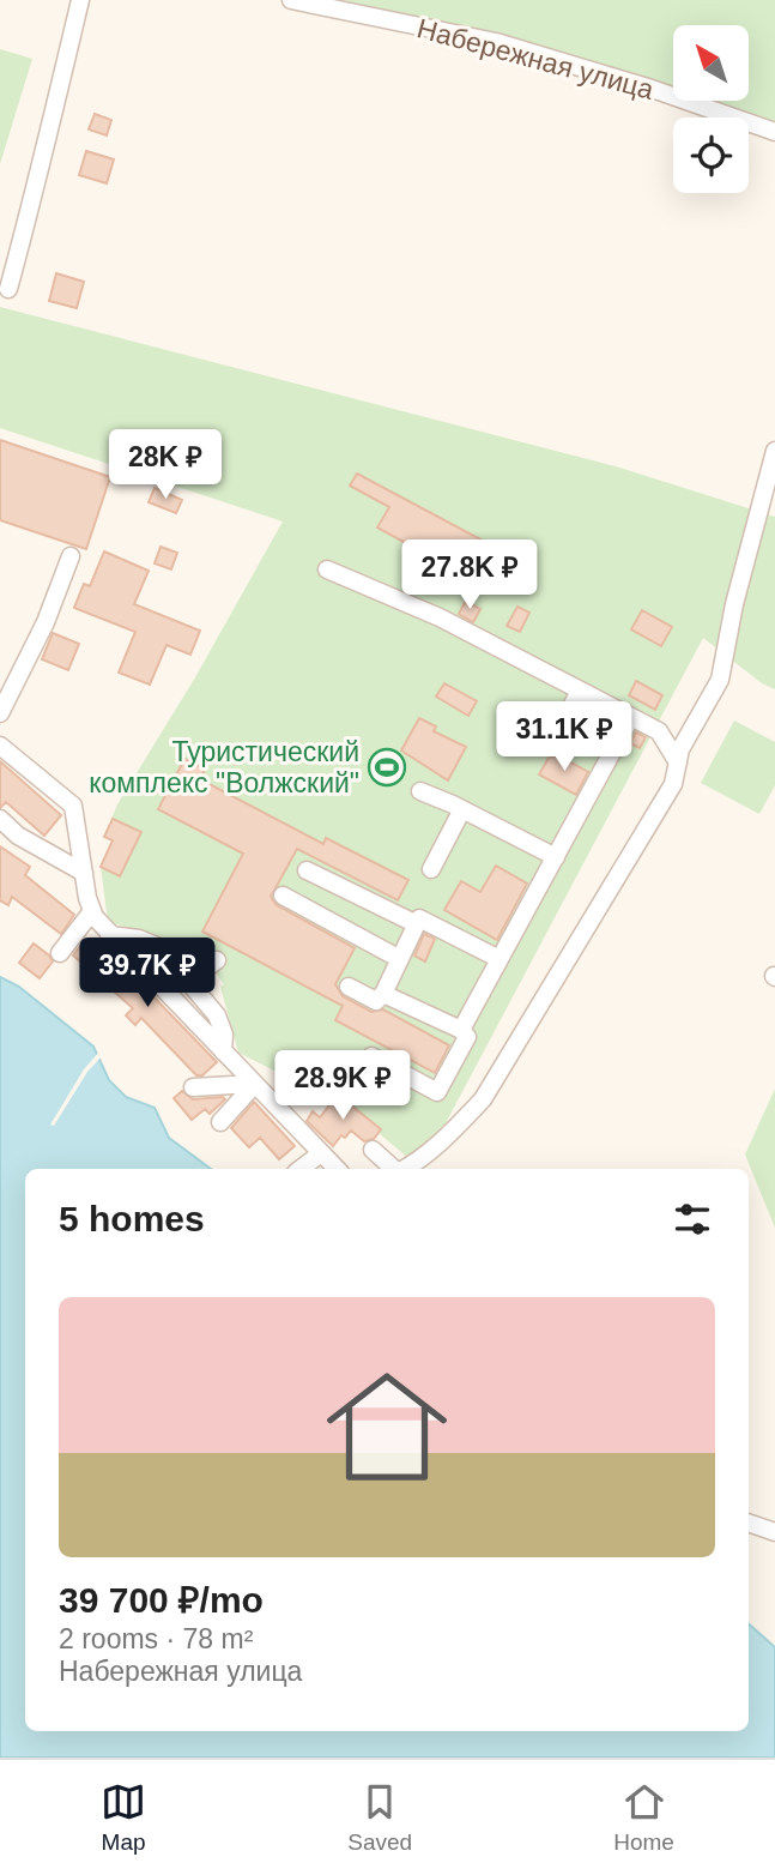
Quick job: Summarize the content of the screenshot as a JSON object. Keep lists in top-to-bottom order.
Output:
{
  "streets": {
    "street": ["Набережная улица"]
  },
  "places": {
    "sports": ["Туристический комплекс \"Волжский\""]
  },
  "north": "top left",
  "page": {
    "price": [
      "28K ₽",
      "27.8K ₽",
      "31.1K ₽",
      "39.7K ₽",
      "28.9K ₽"
    ],
    "heading": "5 homes",
    "list": [
      {
        "name": "39 700 ₽/mo",
        "note": "2 rooms · 78 m² · Набережная улица"
      }
    ],
    "tabs": ["Map", "Saved", "Home"]
  }
}
